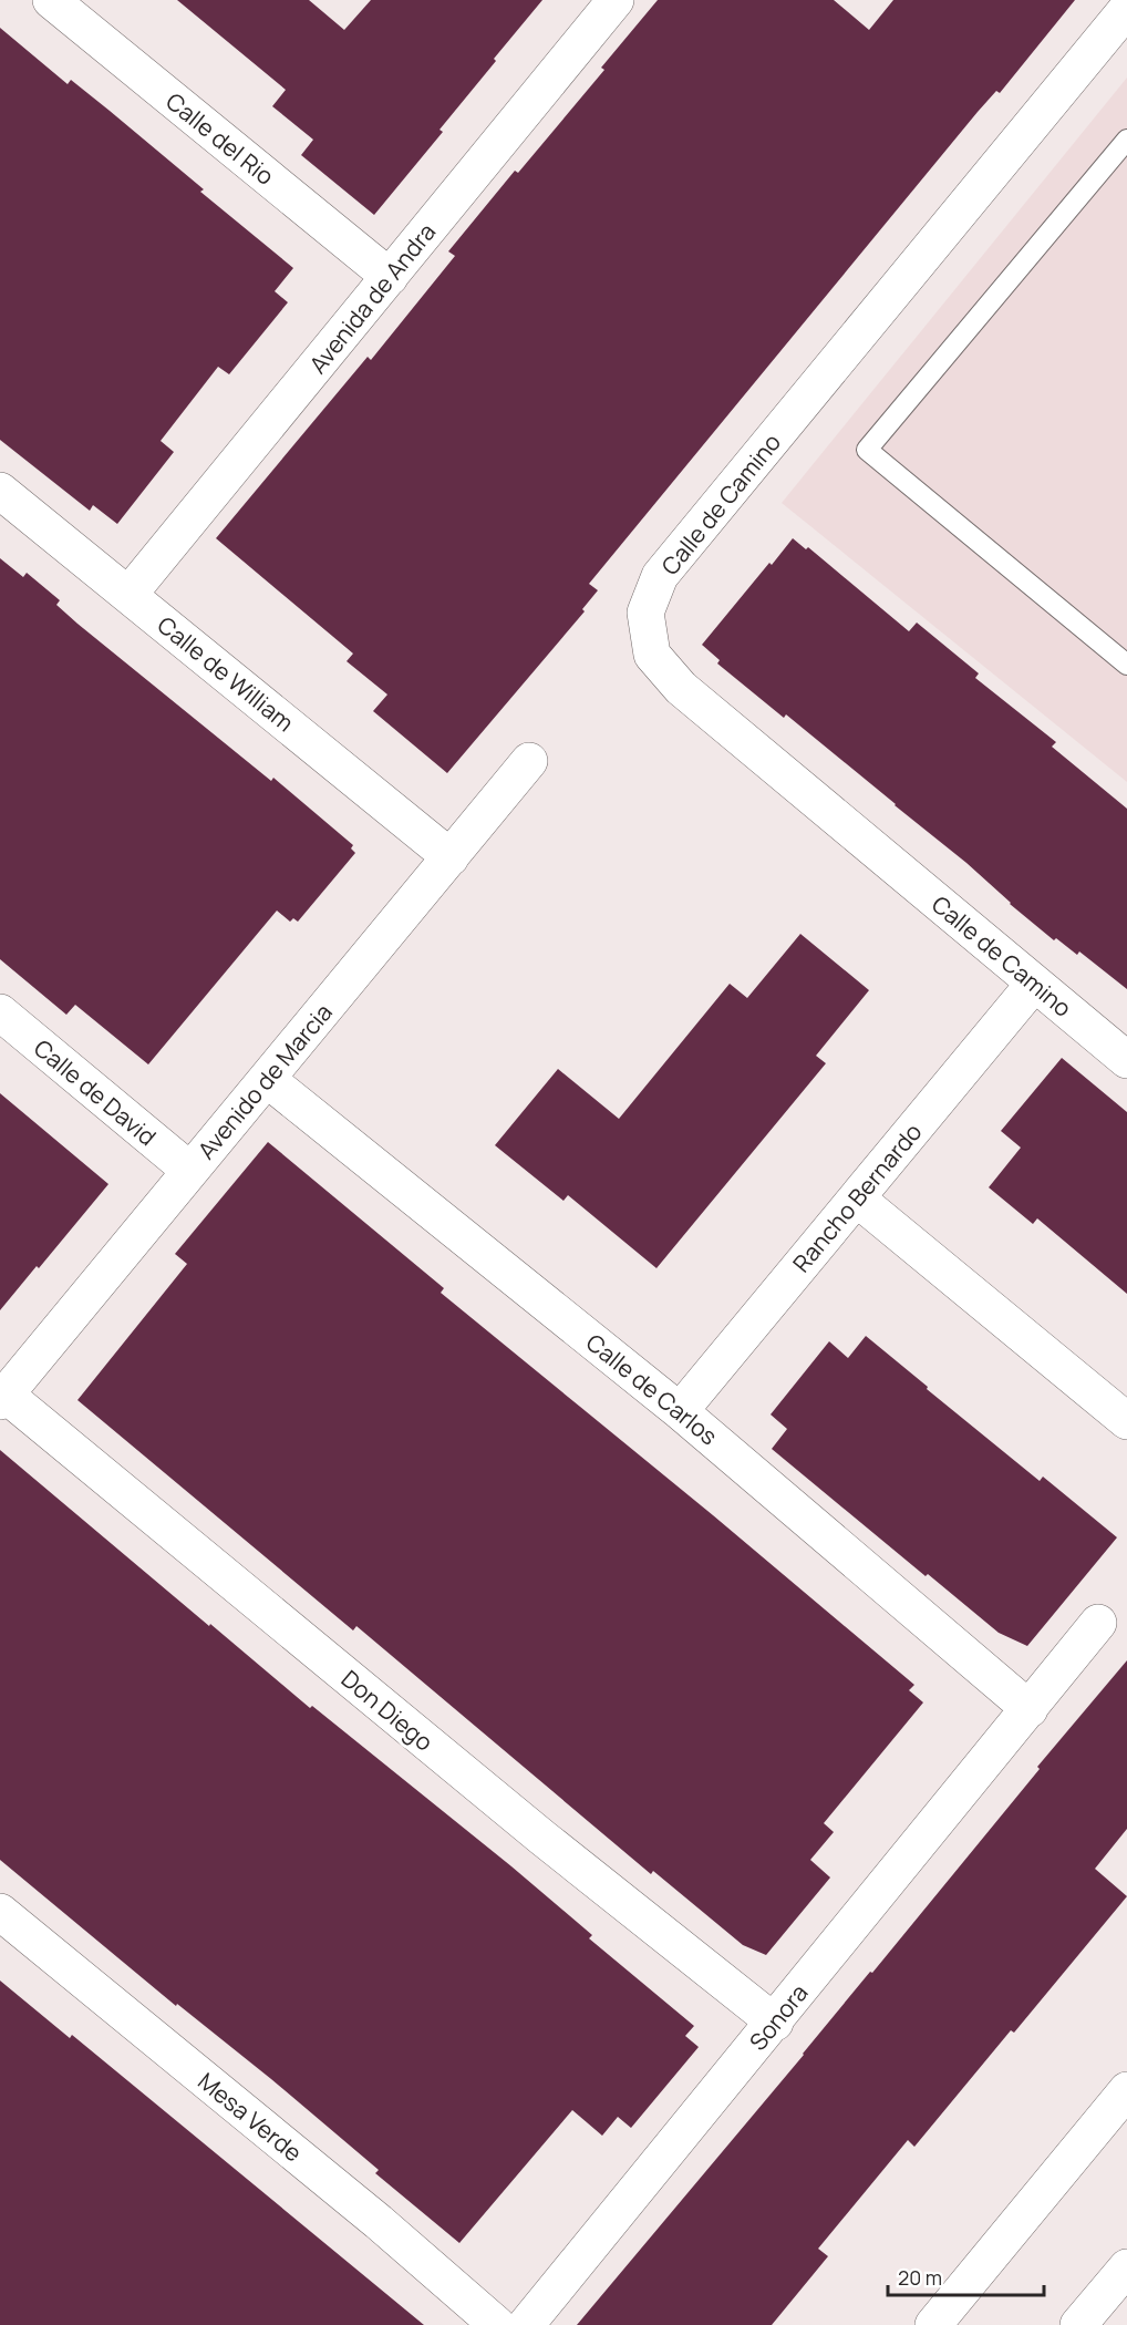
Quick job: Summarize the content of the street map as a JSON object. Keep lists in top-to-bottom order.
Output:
{
  "streets": {
    "street": [
      "Calle del Rio",
      "Avenida de Andra",
      "Calle de Camino",
      "Calle de William",
      "Avenido de Marcia",
      "Calle de David",
      "Rancho Bernardo",
      "Calle de Carlos",
      "Don Diego",
      "Sonora",
      "Mesa Verde"
    ]
  },
  "crossings": [
    ["Calle del Rio", "Avenida de Andra"],
    ["Avenida de Andra", "Calle de William"],
    ["Calle de Camino", "Rancho Bernardo"],
    ["Calle de William", "Avenido de Marcia"],
    ["Avenido de Marcia", "Calle de David"],
    ["Avenido de Marcia", "Calle de Carlos"],
    ["Avenido de Marcia", "Don Diego"],
    ["Rancho Bernardo", "Calle de Carlos"],
    ["Calle de Carlos", "Sonora"],
    ["Don Diego", "Sonora"]
  ],
  "scale_bar": "20 m"
}
